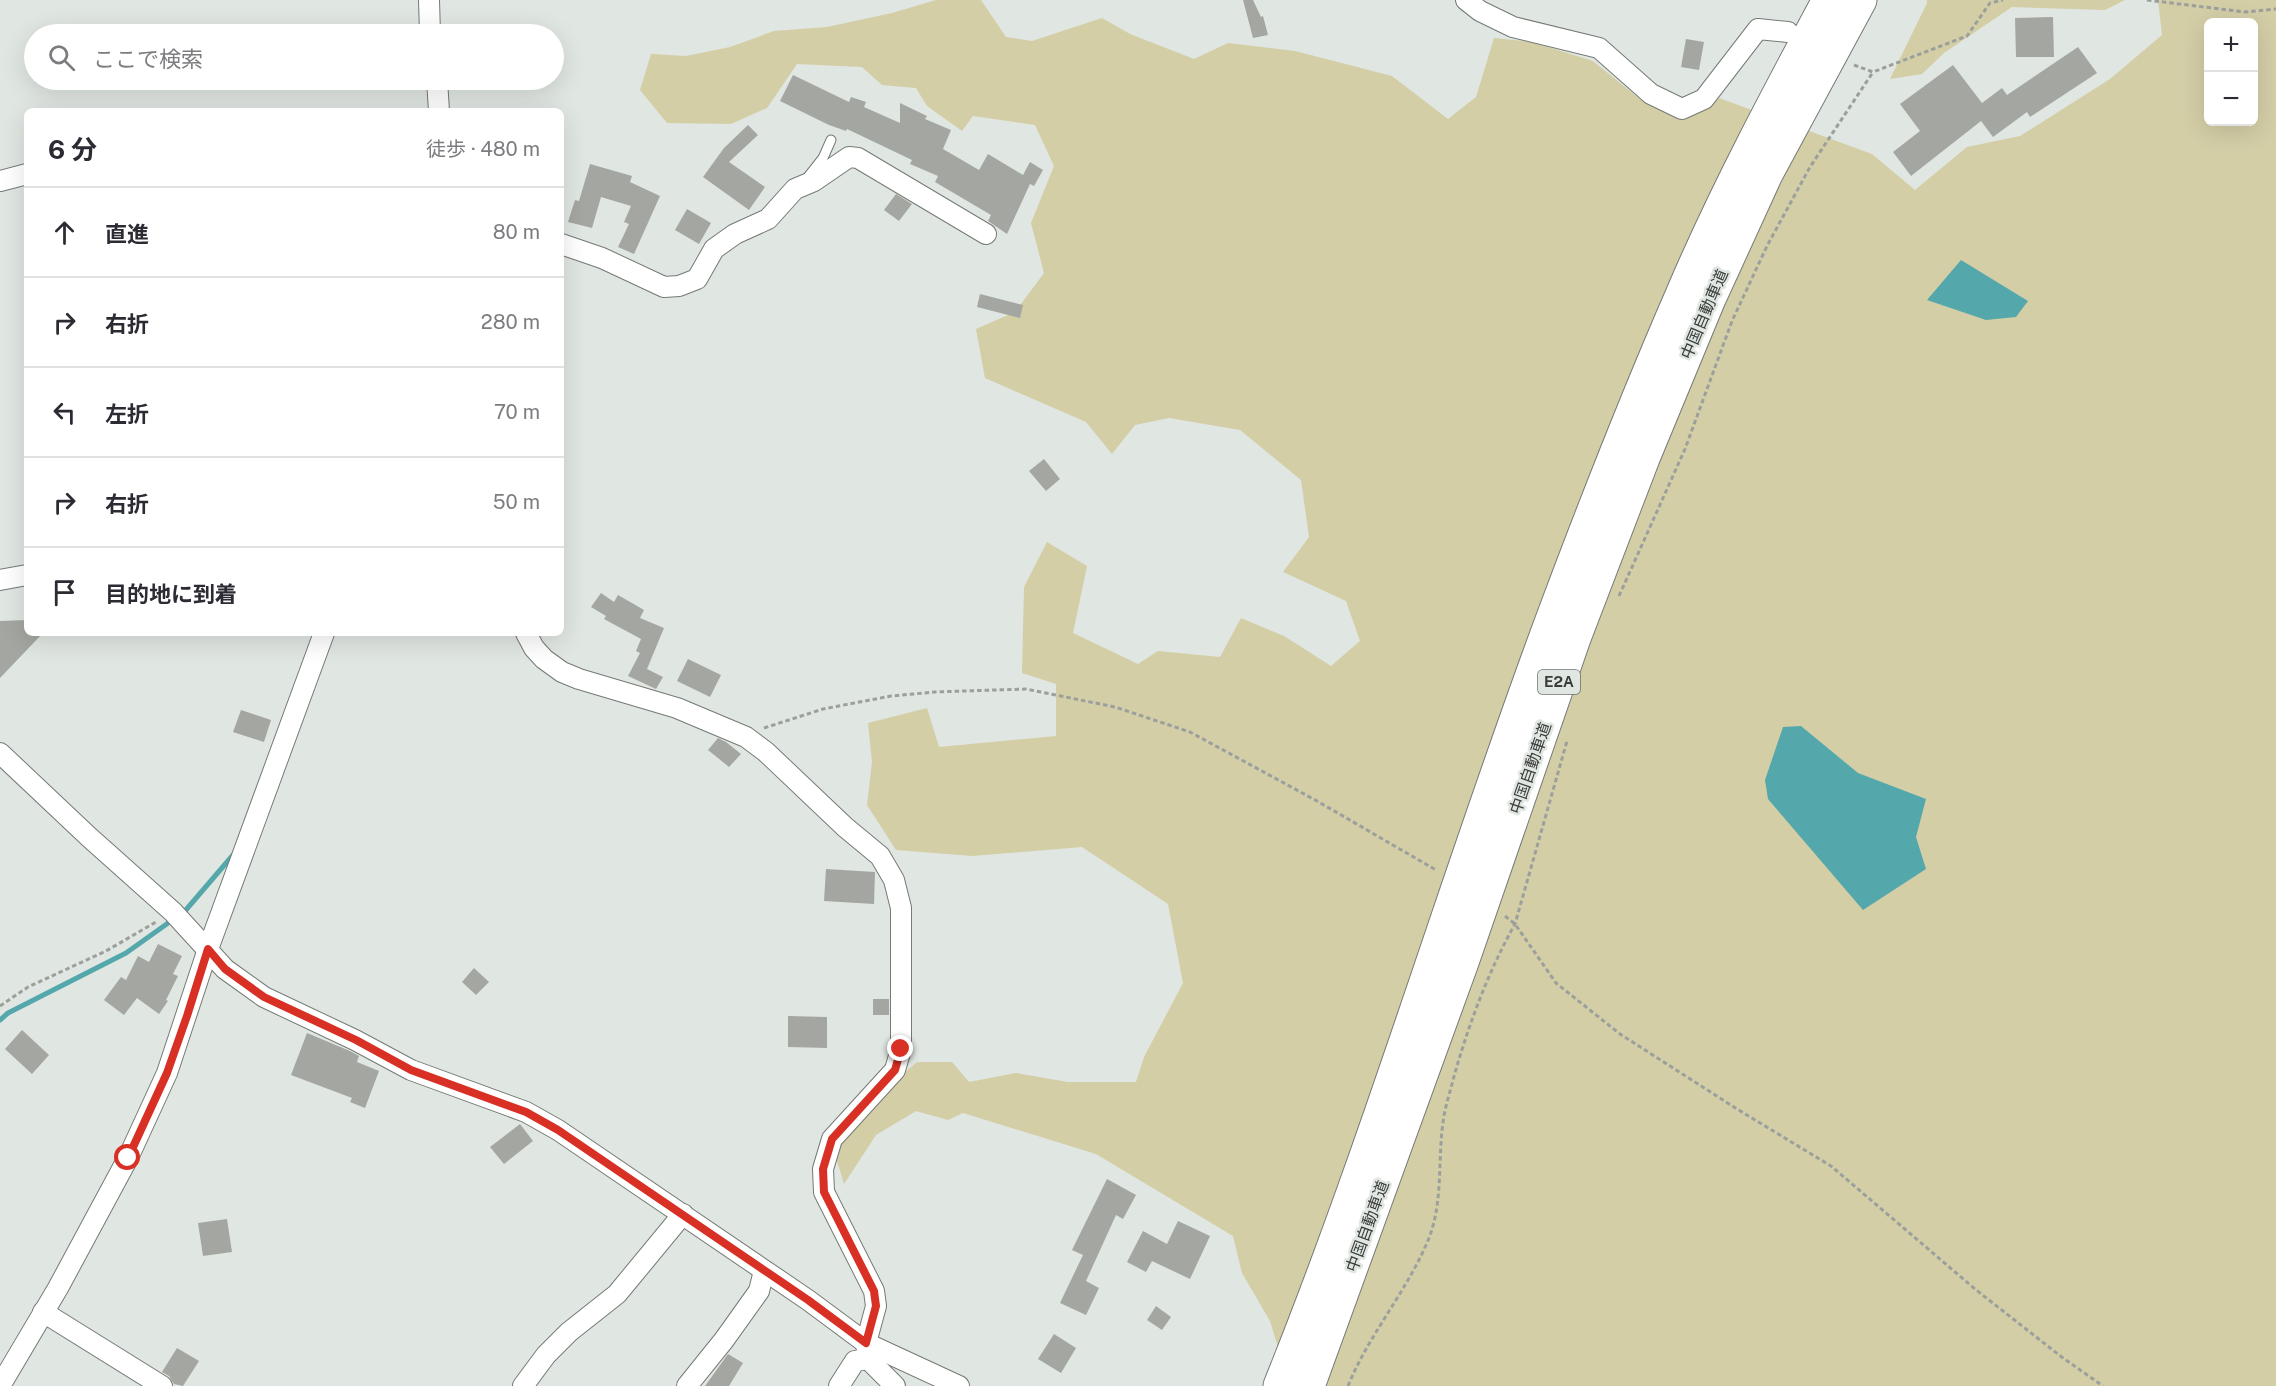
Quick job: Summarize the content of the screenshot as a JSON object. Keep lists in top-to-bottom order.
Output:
{
  "streets": {
    "highway": ["中国自動車道", "E2A"]
  },
  "page": {
    "map_buttons": ["+", "−"],
    "search": "ここで検索",
    "heading": ["6 分", "徒歩 · 480 m"],
    "list": [
      ["直進", "80 m"],
      ["右折", "280 m"],
      ["左折", "70 m"],
      ["右折", "50 m"],
      "目的地に到着"
    ]
  }
}
